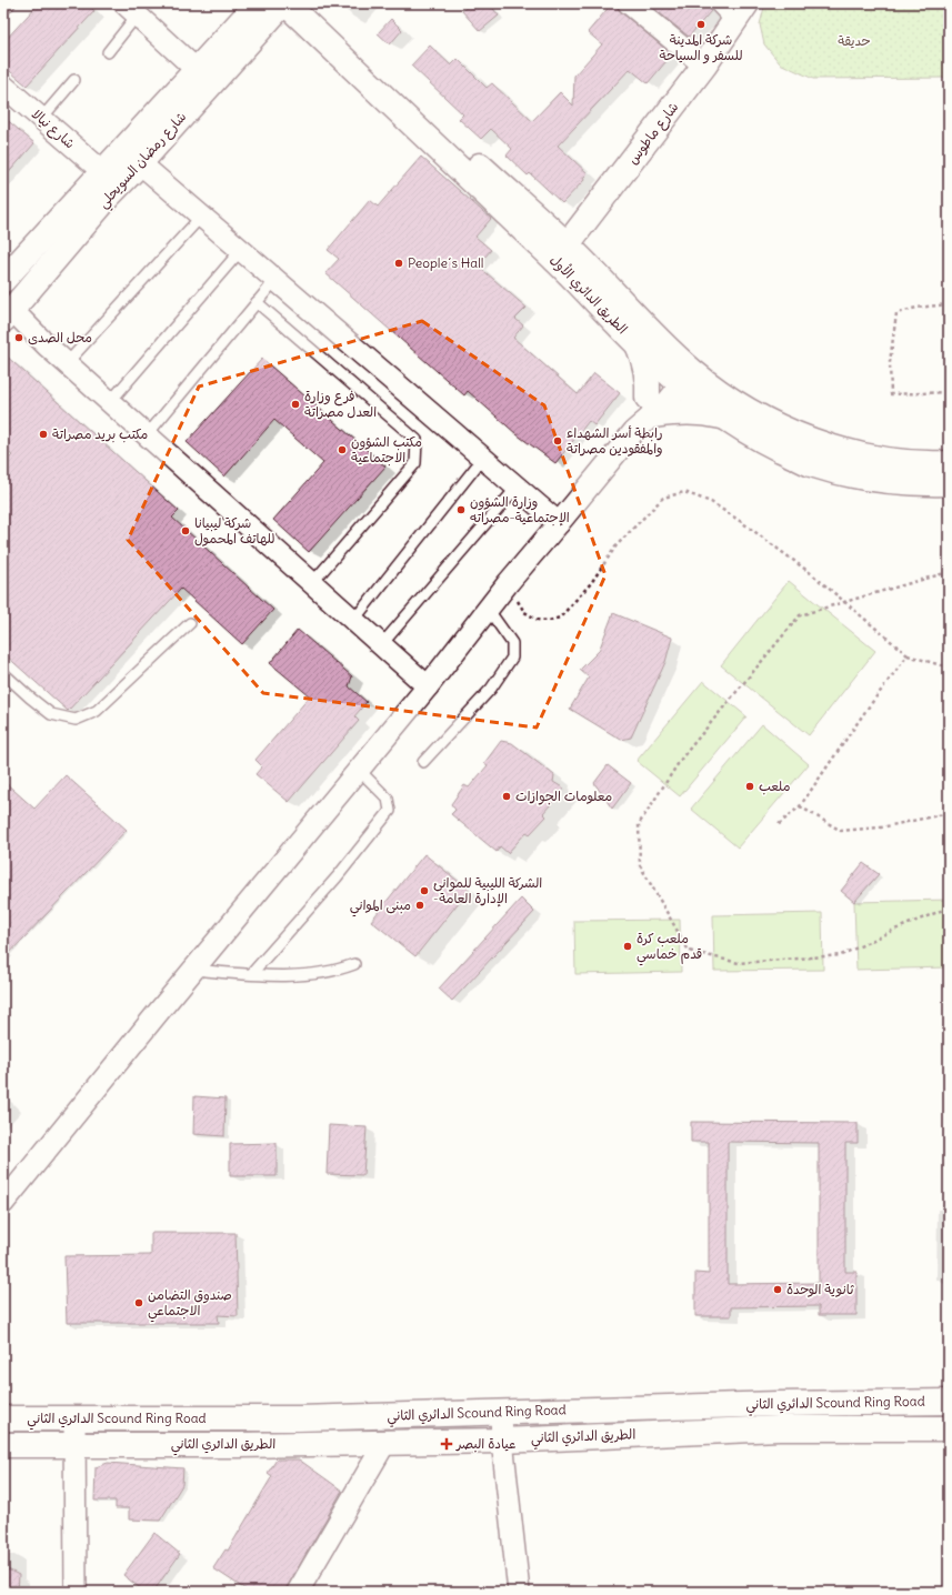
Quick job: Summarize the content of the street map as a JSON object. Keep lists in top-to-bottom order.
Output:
{
  "streets": {
    "main road": [
      "شارع ماطوس",
      "شارع رمضان السويحلي",
      "الطريق الدائري الأول",
      "الدائري الثاني Scound Ring Road",
      "الطريق الدائري الثاني"
    ],
    "street": ["شارع نيالا"]
  },
  "crossings": [
    ["شارع نيالا", "شارع رمضان السويحلي"],
    ["شارع ماطوس", "الطريق الدائري الأول"],
    ["شارع رمضان السويحلي", "الطريق الدائري الأول"]
  ],
  "parks": ["حديقة"],
  "places": {
    "other": [
      "شركة المدينة للسفر و السياحة",
      "People´s Hall",
      "محل الصدى",
      "فرع وزارة العدل مصراتة",
      "مكتب بريد مصراتة",
      "رابطة أسر الشهداء والمفقودين مصراتة",
      "مكتب الشؤون الاجتماعية",
      "وزارة الشؤون الإجتماعية-مصراته",
      "شركة ليبيانا للهاتف المحمول",
      "ملعب",
      "معلومات الجوازات",
      "الشركة الليبية للموانئ -الإدارة العامة",
      "مبنى المواني",
      "ملعب كرة قدم خماسي",
      "ثانوية الوحدة",
      "صندوق التضامن الاجتماعي"
    ],
    "health": ["عيادة البصر"]
  }
}
